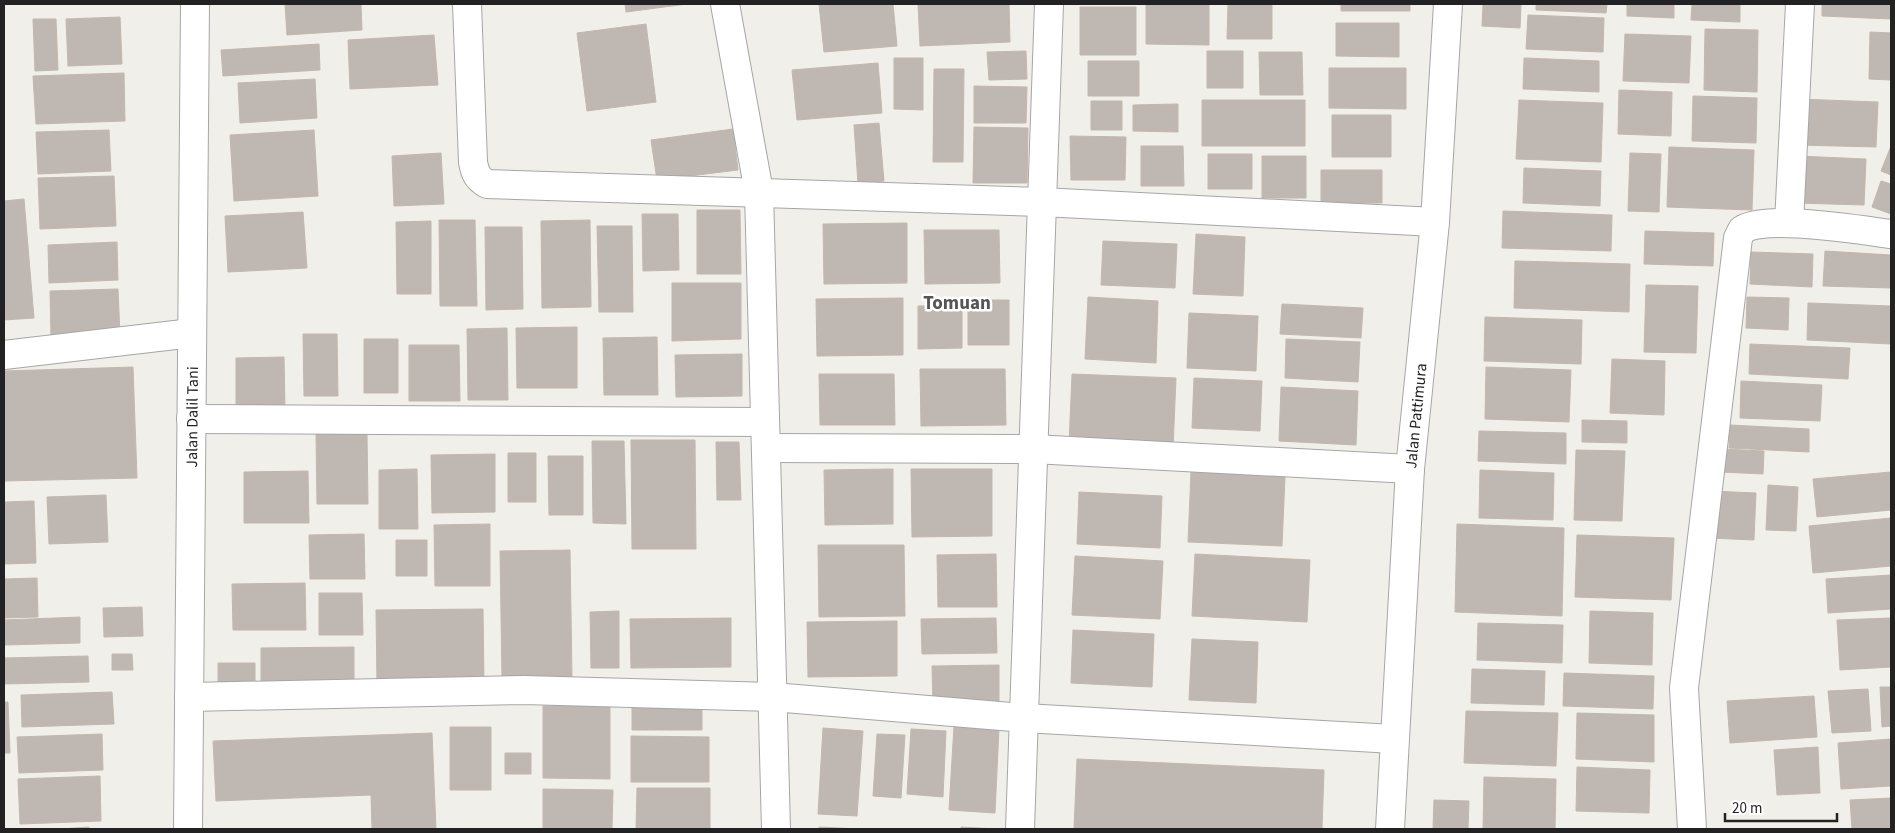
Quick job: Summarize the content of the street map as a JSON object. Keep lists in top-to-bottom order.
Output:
{
  "streets": {
    "street": ["Jalan Pattimura", "Jalan Dalil Tani"]
  },
  "districts": ["Tomuan"],
  "scale_bar": "20 m"
}
